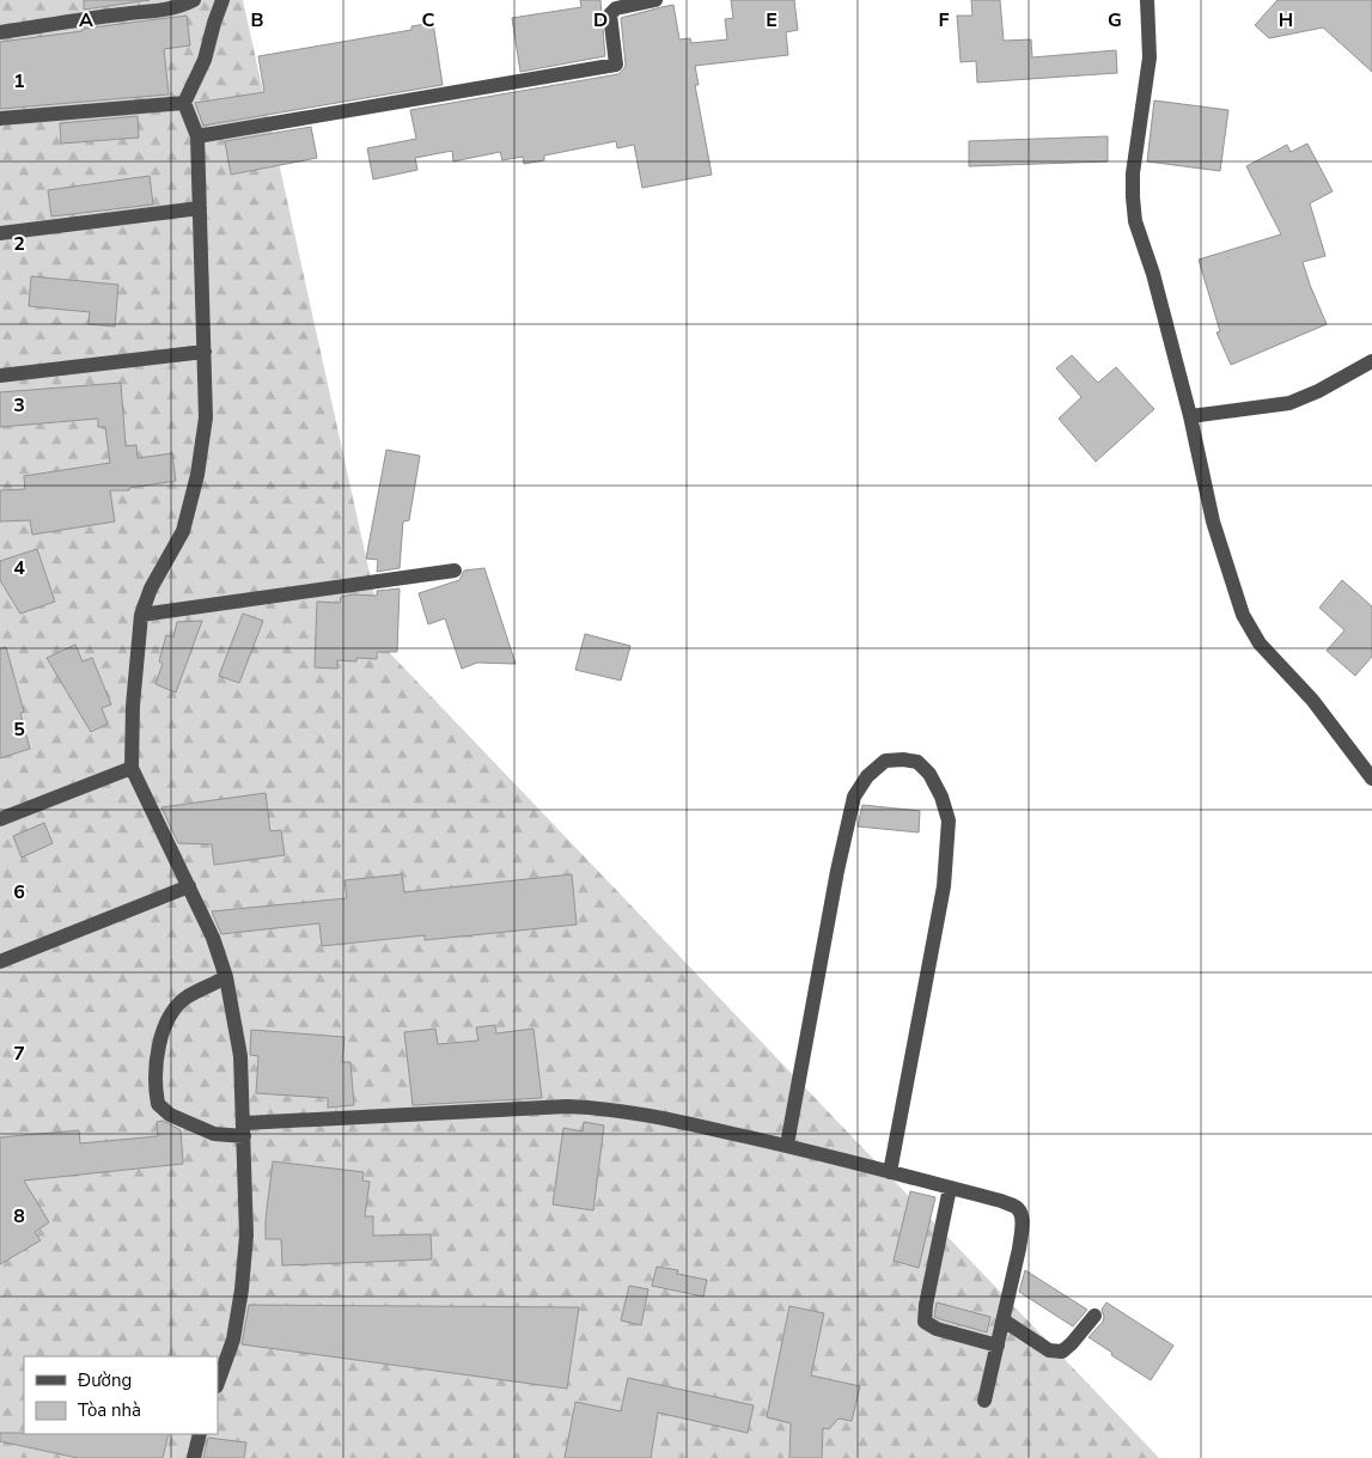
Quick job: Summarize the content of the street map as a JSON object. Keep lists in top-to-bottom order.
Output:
{
  "legend": ["Đường", "Tòa nhà"],
  "grid": {
    "columns": [
      "A",
      "B",
      "C",
      "D",
      "E",
      "F",
      "G",
      "H"
    ],
    "rows": [
      "1",
      "2",
      "3",
      "4",
      "5",
      "6",
      "7",
      "8"
    ]
  }
}
